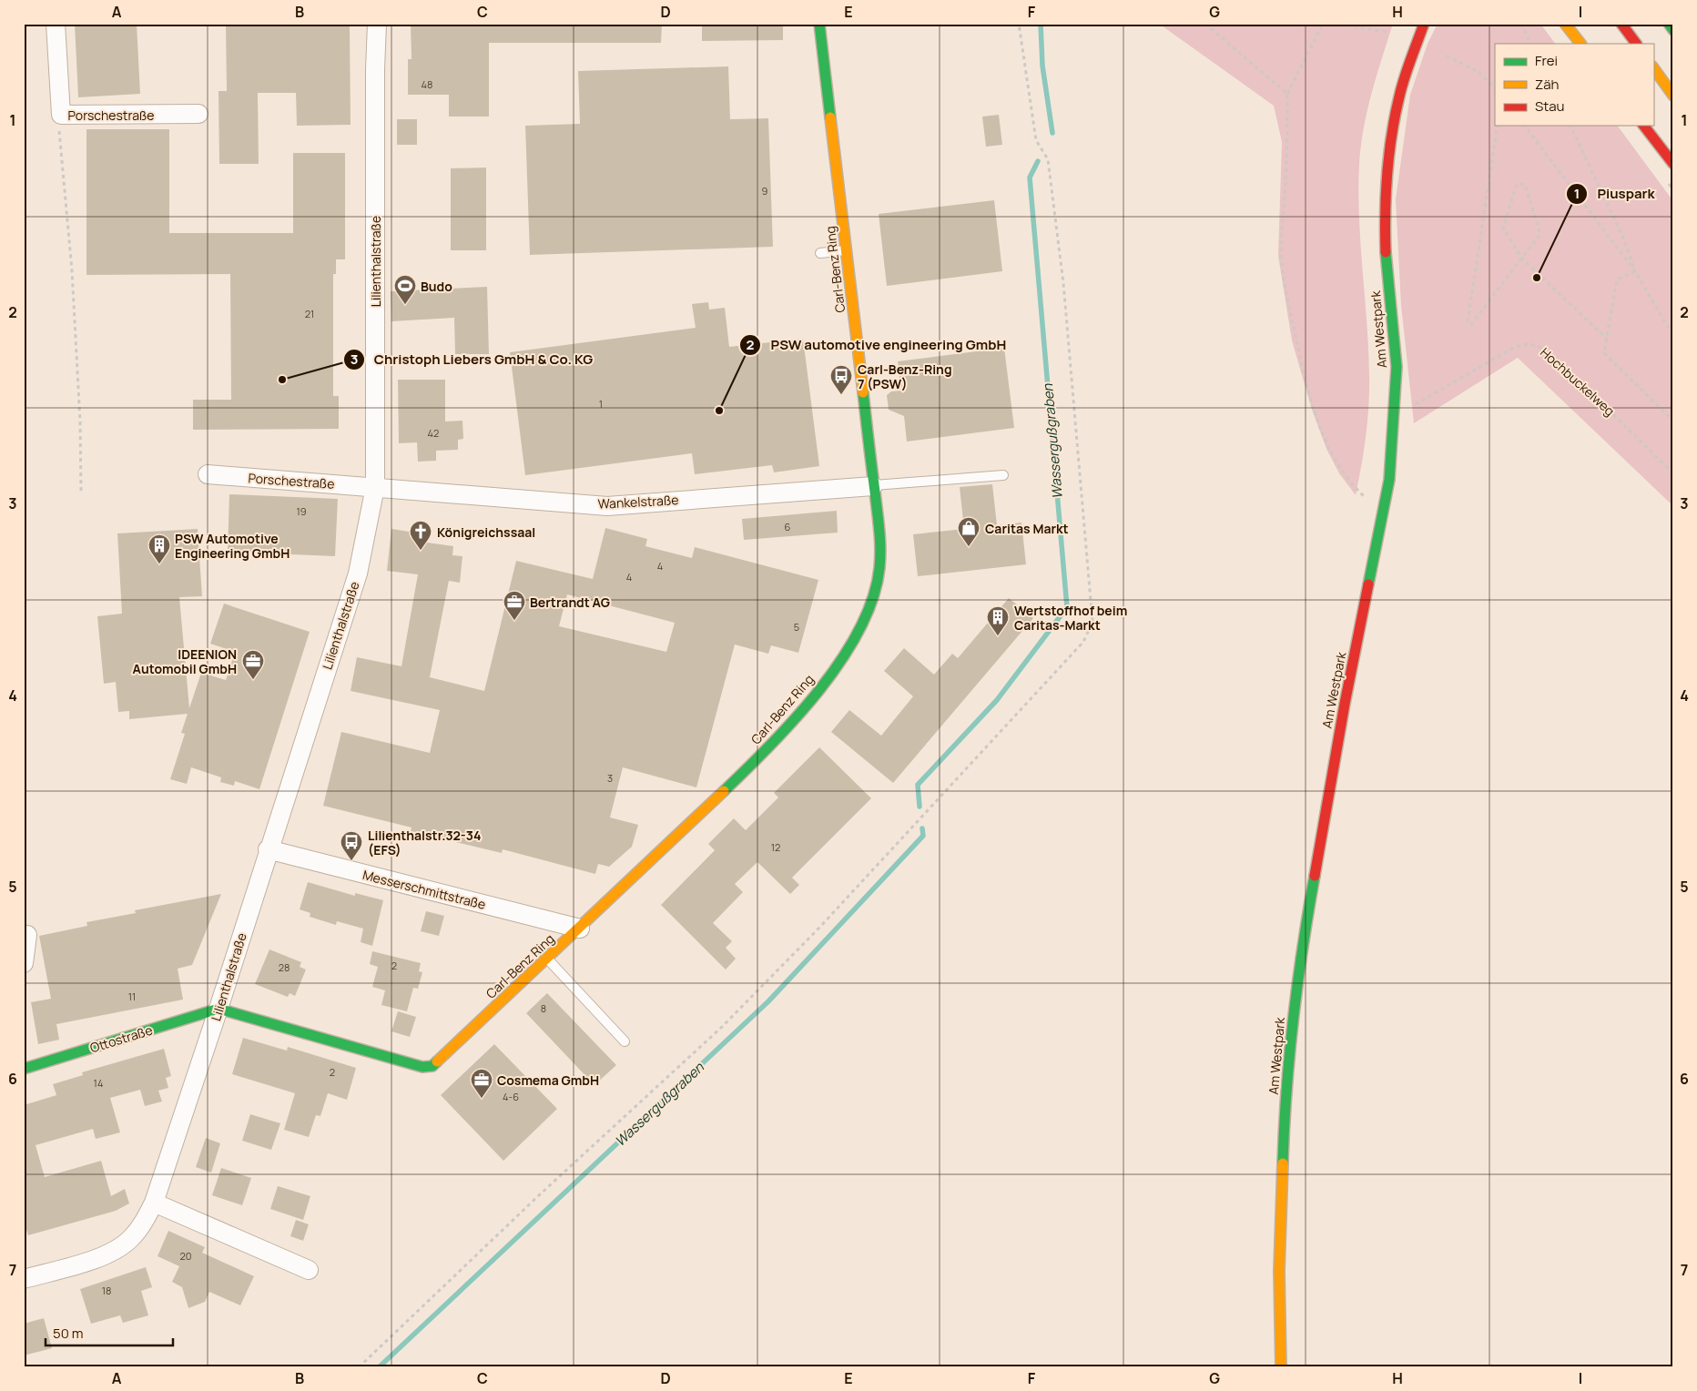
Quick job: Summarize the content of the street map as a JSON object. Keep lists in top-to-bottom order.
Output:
{
  "streets": {
    "street": [
      "Porschestraße",
      "Lilienthalstraße",
      "Carl-Benz Ring",
      "Am Westpark",
      "Wankelstraße",
      "Messerschmittstraße",
      "Ottostraße"
    ],
    "path": ["Hochbuckelweg"]
  },
  "crossings": [
    ["Porschestraße", "Lilienthalstraße"],
    ["Porschestraße", "Wankelstraße"],
    ["Lilienthalstraße", "Carl-Benz Ring"],
    ["Lilienthalstraße", "Wankelstraße"],
    ["Lilienthalstraße", "Messerschmittstraße"],
    ["Lilienthalstraße", "Ottostraße"],
    ["Carl-Benz Ring", "Wankelstraße"],
    ["Carl-Benz Ring", "Messerschmittstraße"],
    ["Carl-Benz Ring", "Ottostraße"],
    ["Am Westpark", "Hochbuckelweg"]
  ],
  "water": ["Wassergußgraben"],
  "places": {
    "other": ["Piuspark", "Christoph Liebers GmbH & Co. KG", "PSW automotive engineering GmbH"],
    "sports": ["Budo"],
    "bus stop": ["Carl-Benz-Ring 7 (PSW)", "Lilienthalstr.32-34 (EFS)"],
    "shop": ["Caritas Markt"],
    "church": ["Königreichssaal"],
    "building": ["PSW Automotive Engineering GmbH", "Wertstoffhof beim Caritas-Markt"],
    "office": ["Bertrandt AG", "IDEENION Automobil GmbH", "Cosmema GmbH"]
  },
  "house_numbers": [
    "48",
    "9",
    "21",
    "1",
    "42",
    "19",
    "6",
    "4",
    "4",
    "5",
    "3",
    "12",
    "2",
    "28",
    "11",
    "8",
    "2",
    "14",
    "4-6",
    "20",
    "18"
  ],
  "legend": ["Frei", "Zäh", "Stau"],
  "scale_bar": "50 m",
  "grid": {
    "columns": [
      "A",
      "B",
      "C",
      "D",
      "E",
      "F",
      "G",
      "H",
      "I"
    ],
    "rows": [
      "1",
      "2",
      "3",
      "4",
      "5",
      "6",
      "7"
    ]
  }
}
